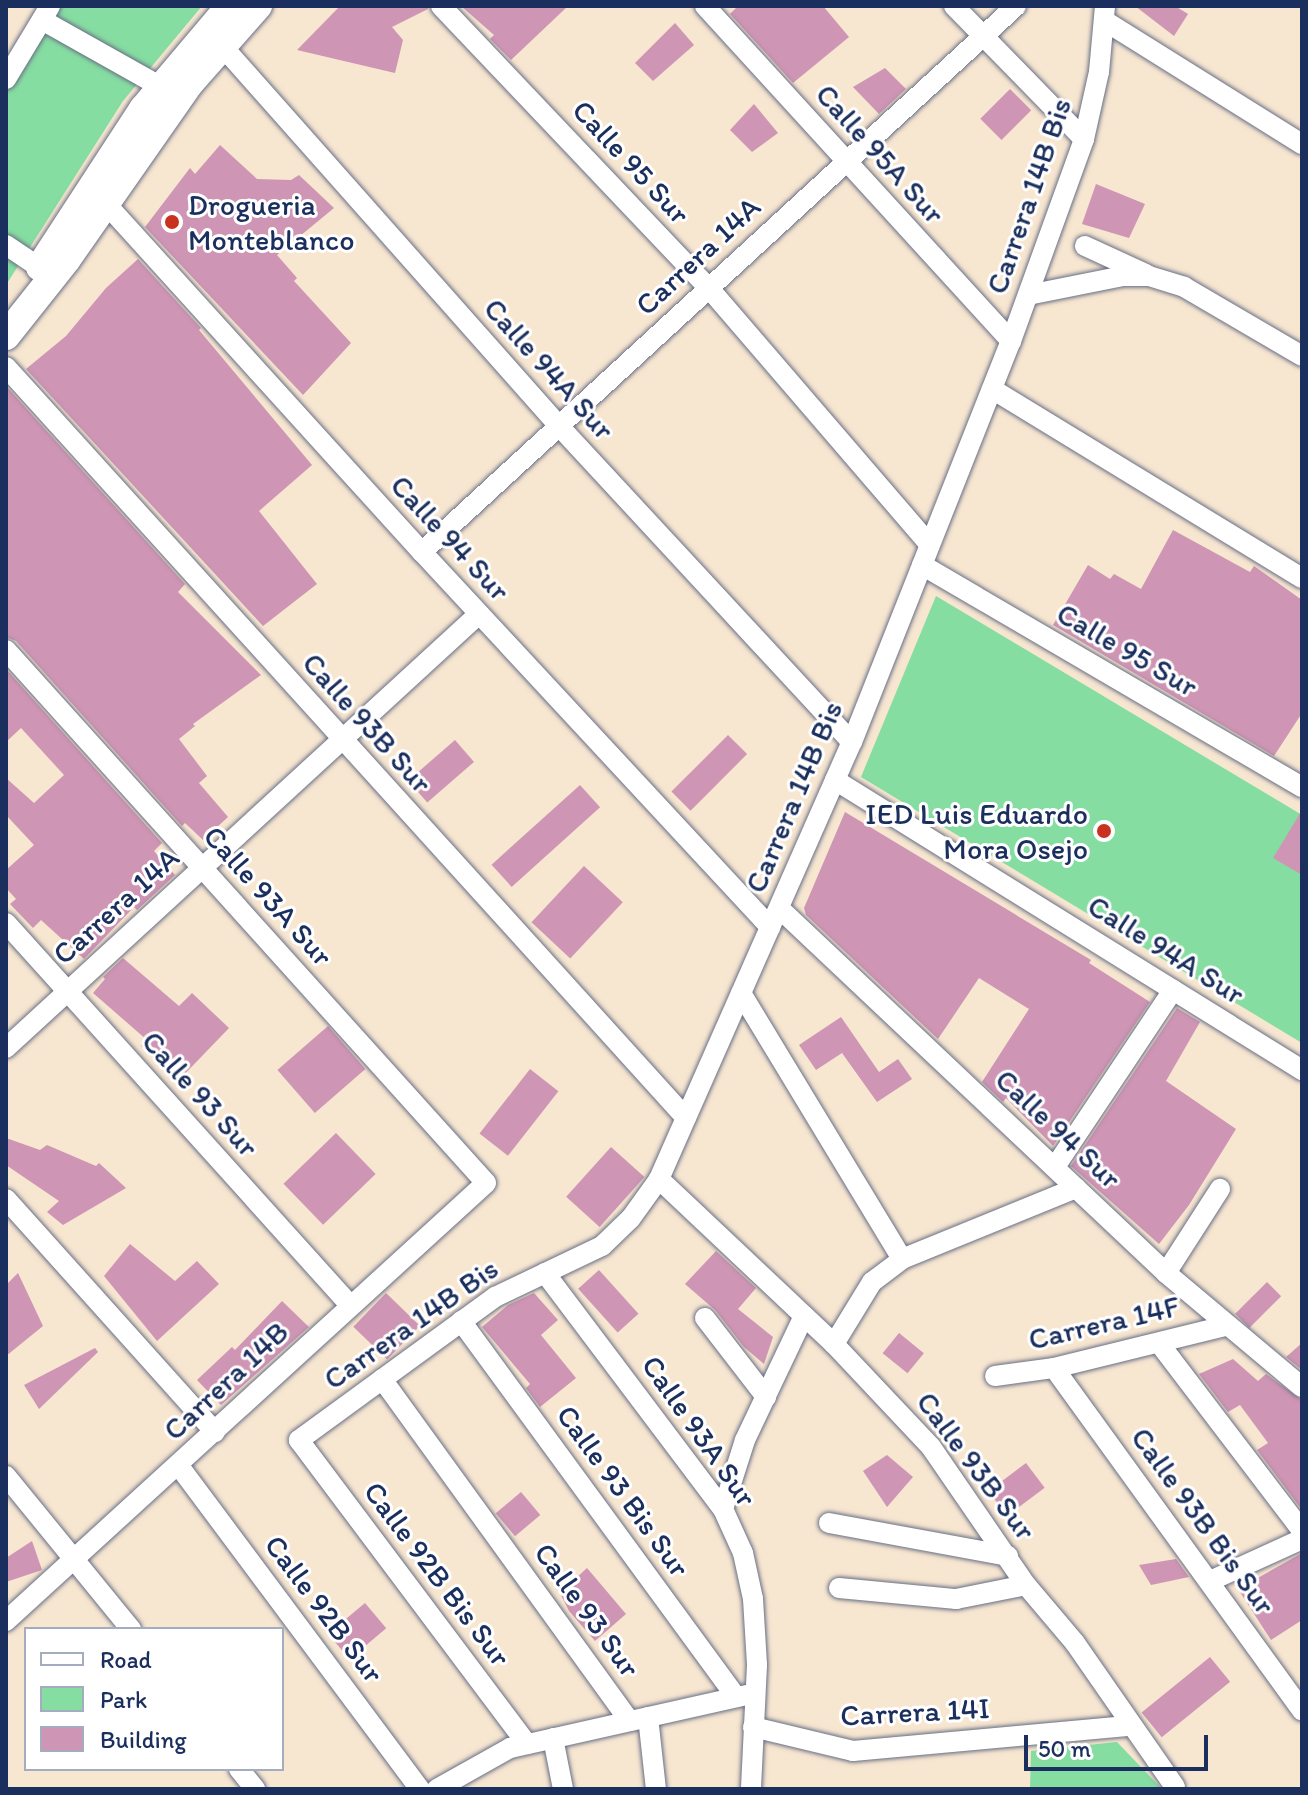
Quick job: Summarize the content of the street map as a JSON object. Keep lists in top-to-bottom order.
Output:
{
  "streets": {
    "street": [
      "Calle 95A Sur",
      "Calle 95 Sur",
      "Carrera 14B Bis",
      "Carrera 14A",
      "Calle 94A Sur",
      "Calle 94 Sur",
      "Calle 93B Sur",
      "Calle 93A Sur",
      "Calle 93 Sur",
      "Carrera 14F",
      "Carrera 14B",
      "Calle 93 Bis Sur",
      "Calle 93B Bis Sur",
      "Calle 92B Bis Sur",
      "Calle 92B Sur",
      "Carrera 14I"
    ]
  },
  "crossings": [
    ["Calle 95A Sur", "Carrera 14B Bis"],
    ["Calle 95A Sur", "Carrera 14A"],
    ["Calle 95 Sur", "Carrera 14B Bis"],
    ["Calle 95 Sur", "Carrera 14A"],
    ["Carrera 14B Bis", "Calle 94A Sur"],
    ["Carrera 14B Bis", "Calle 94 Sur"],
    ["Carrera 14B Bis", "Calle 93B Sur"],
    ["Carrera 14B Bis", "Calle 93A Sur"],
    ["Carrera 14B Bis", "Calle 93 Sur"],
    ["Carrera 14B Bis", "Calle 93 Bis Sur"],
    ["Carrera 14B Bis", "Calle 92B Bis Sur"],
    ["Carrera 14A", "Calle 94A Sur"],
    ["Carrera 14A", "Calle 94 Sur"],
    ["Carrera 14A", "Calle 93B Sur"],
    ["Carrera 14A", "Calle 93A Sur"],
    ["Carrera 14A", "Calle 93 Sur"],
    ["Calle 94 Sur", "Carrera 14F"],
    ["Calle 93B Sur", "Carrera 14I"],
    ["Calle 93A Sur", "Carrera 14B"],
    ["Calle 93A Sur", "Calle 93 Bis Sur"],
    ["Calle 93A Sur", "Carrera 14I"],
    ["Calle 93 Sur", "Carrera 14B"],
    ["Carrera 14F", "Calle 93B Bis Sur"],
    ["Carrera 14B", "Calle 92B Sur"]
  ],
  "places": ["Drogueria Monteblanco", "IED Luis Eduardo Mora Osejo"],
  "legend": ["Road", "Park", "Building"],
  "scale_bar": "50 m"
}
